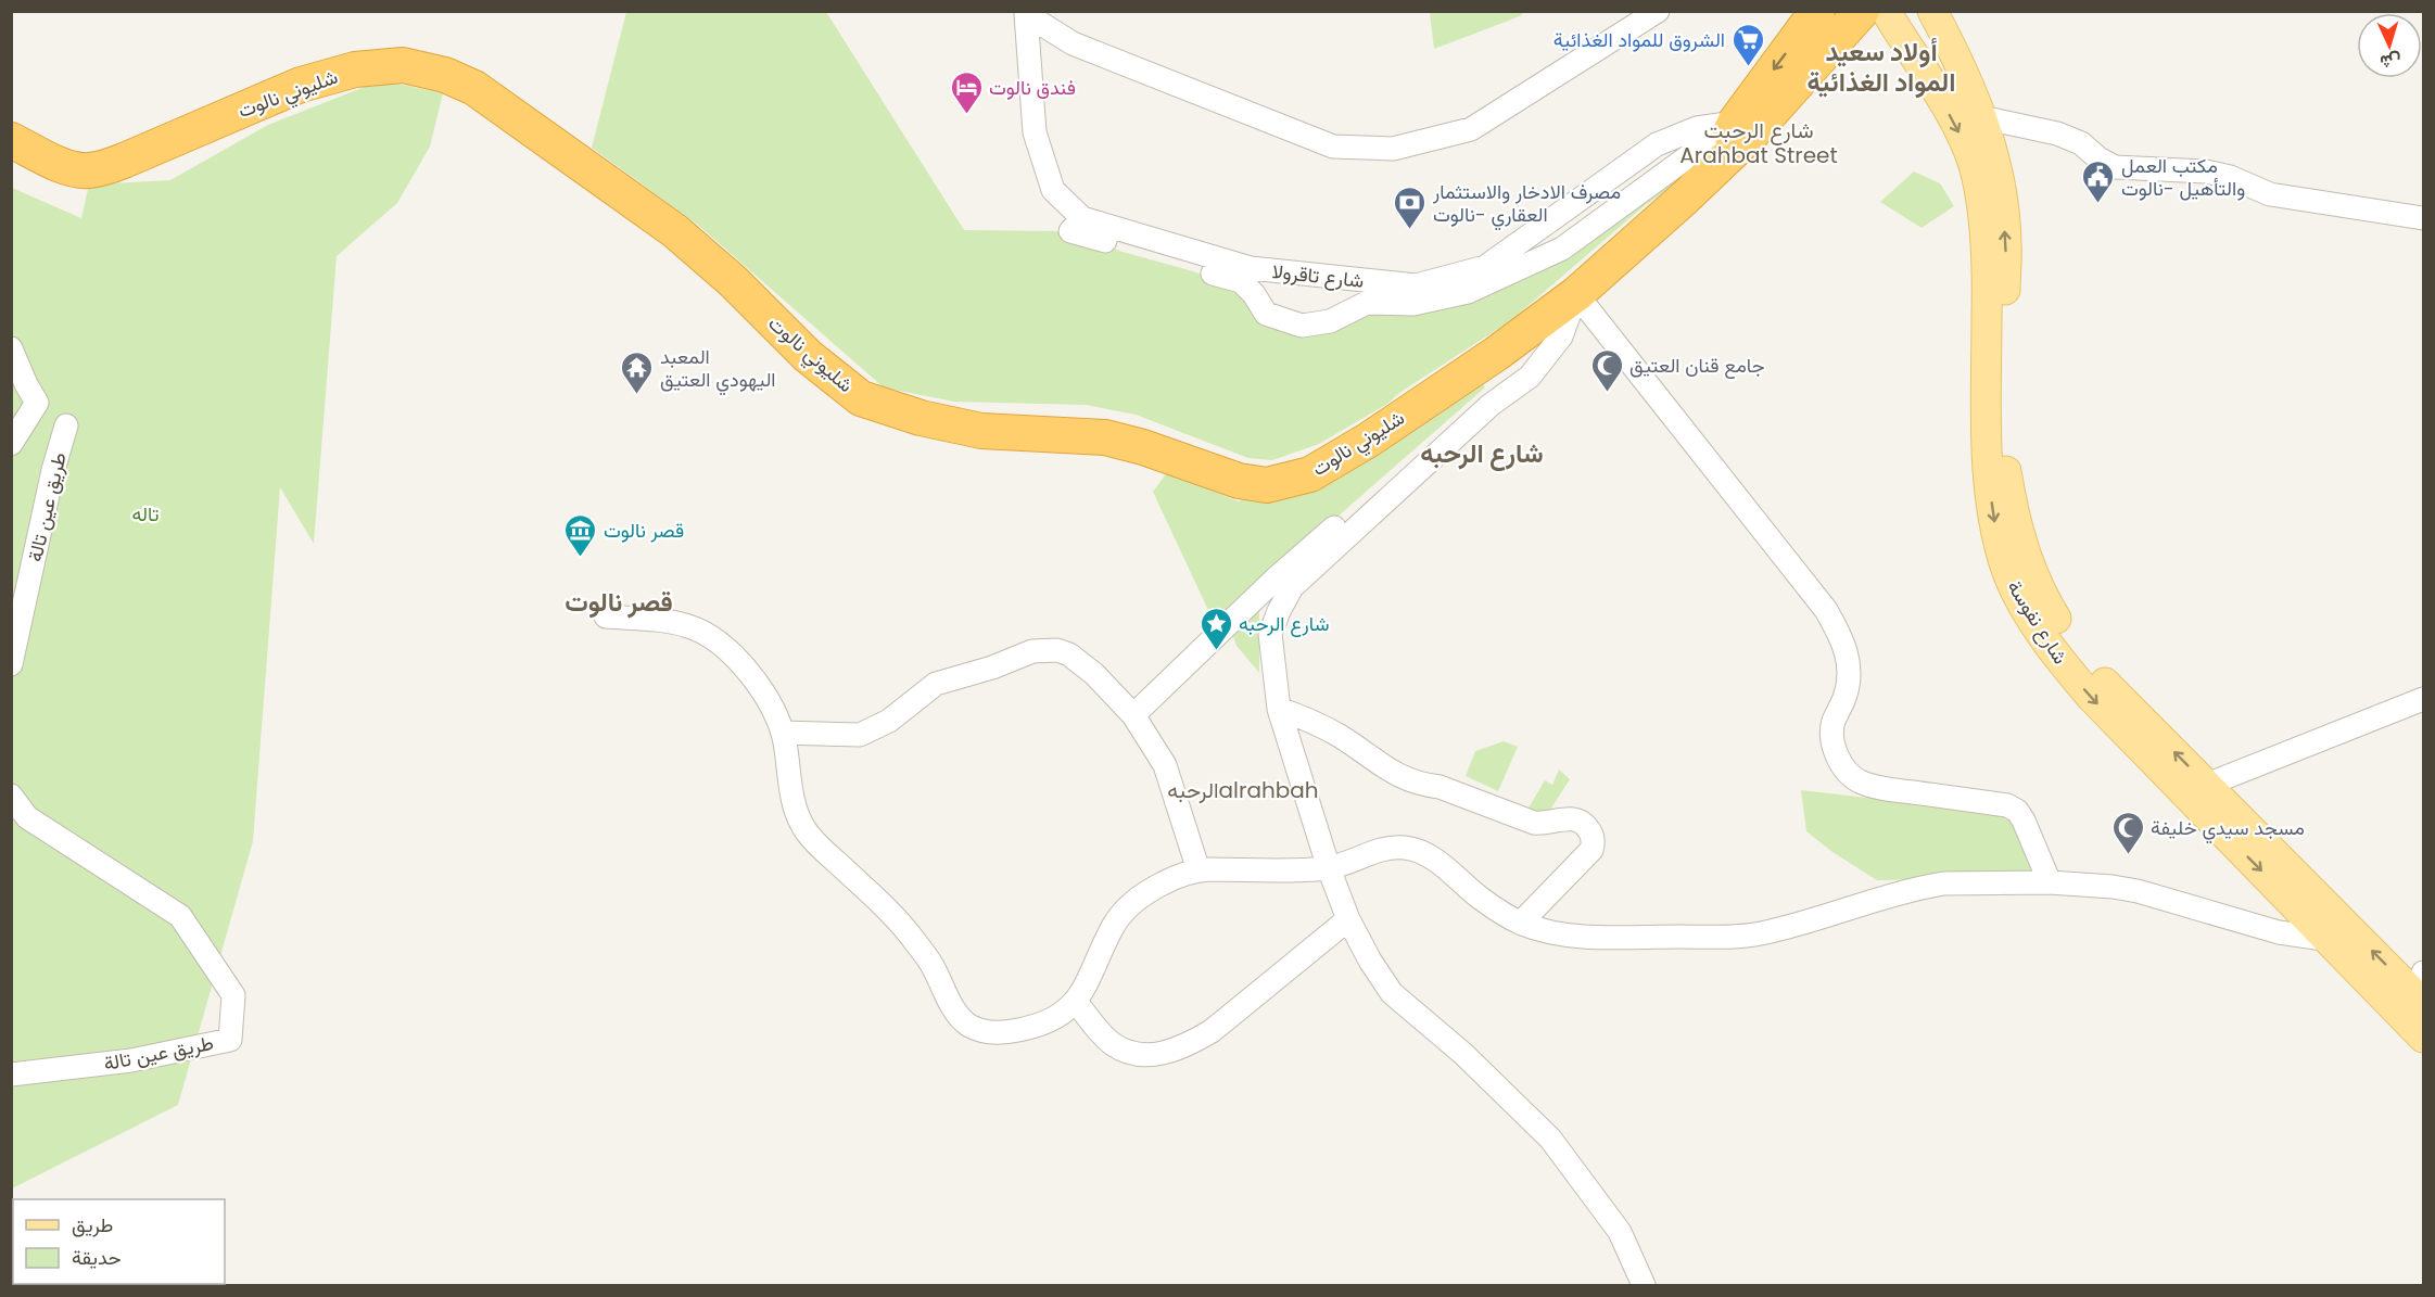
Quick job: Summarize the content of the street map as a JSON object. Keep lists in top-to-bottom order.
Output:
{
  "streets": {
    "highway": ["شليوني نالوت"],
    "main road": ["شارع نفوسة"],
    "street": ["شارع تاقرولا", "طريق عين تالة"]
  },
  "districts": [
    "أولاد سعيد المواد الغذائية",
    "شارع الرحبت Arahbat Street",
    "شارع الرحبه",
    "قصر نالوت",
    "الرحبهalrahbah"
  ],
  "parks": ["تاله"],
  "places": {
    "supermarket": ["الشروق للمواد الغذائية"],
    "hotel": ["فندق نالوت"],
    "public building": ["مكتب العمل والتأهيل -نالوت"],
    "bank": ["مصرف الادخار والاستثمار العقاري -نالوت"],
    "mosque": ["جامع قنان العتيق", "مسجد سيدي خليفة"],
    "temple": ["المعبد اليهودي العتيق"],
    "museum": ["قصر نالوت"],
    "place": ["شارع الرحبه"]
  },
  "legend": ["طريق", "حديقة"],
  "north": "bottom"
}
